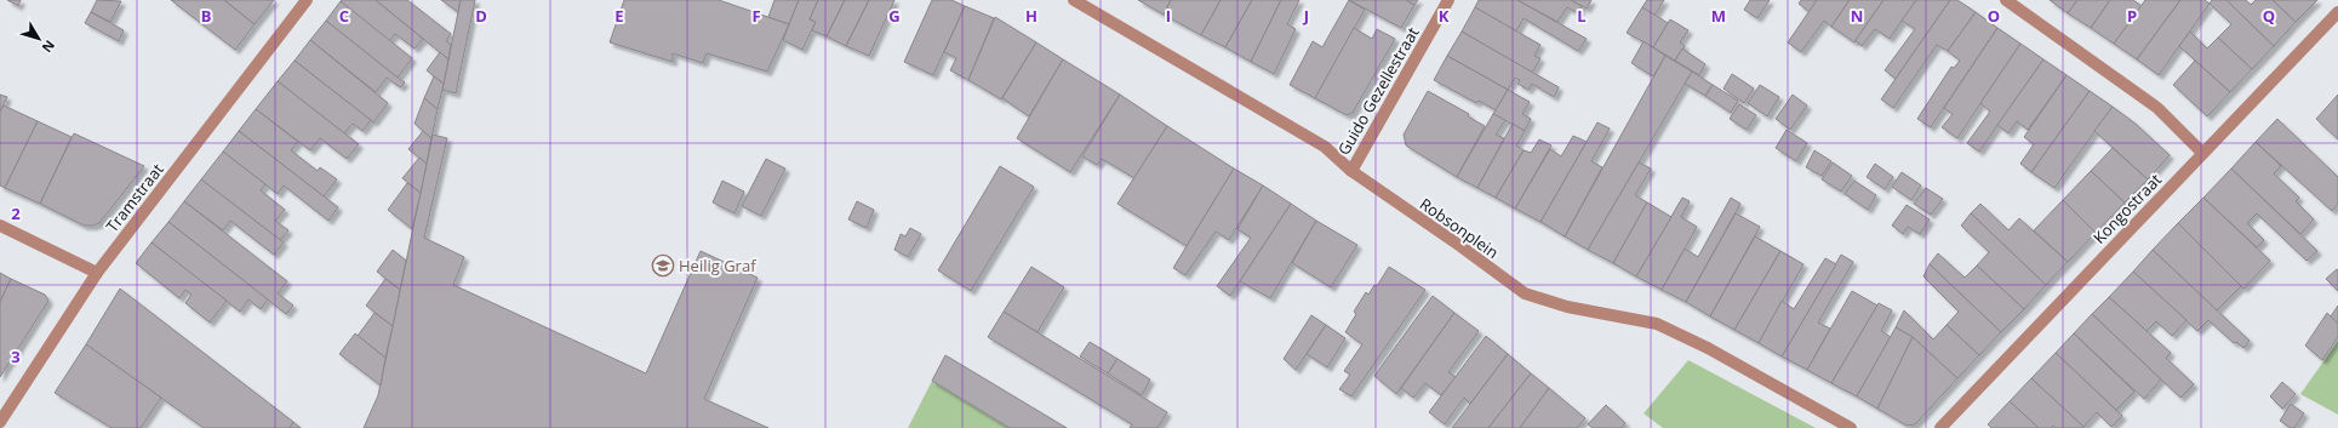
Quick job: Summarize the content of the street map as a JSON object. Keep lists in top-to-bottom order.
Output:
{
  "streets": {
    "street": [
      "Guido Gezellestraat",
      "Tramstraat",
      "Kongostraat",
      "Robsonplein"
    ]
  },
  "crossings": [
    ["Guido Gezellestraat", "Robsonplein"]
  ],
  "places": {
    "school or university": ["Heilig Graf"]
  },
  "north": "bottom right",
  "grid": {
    "columns": [
      "B",
      "C",
      "D",
      "E",
      "F",
      "G",
      "H",
      "I",
      "J",
      "K",
      "L",
      "M",
      "N",
      "O",
      "P",
      "Q"
    ],
    "rows": ["2", "3"]
  }
}
